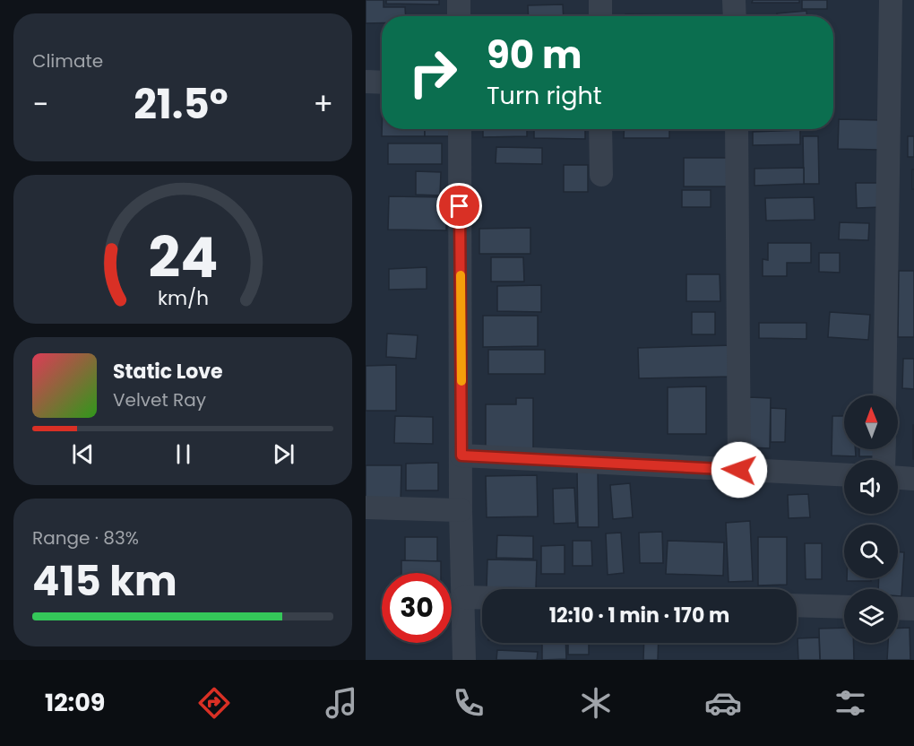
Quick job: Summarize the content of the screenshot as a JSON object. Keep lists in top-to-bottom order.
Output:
{
  "north": "top",
  "page": {
    "tile": [
      "Climate",
      ["Range · 83%", "415 km"]
    ],
    "turn": ["90 m", "Turn right"],
    "heat": ["−", "21.5°", "+"],
    "song": ["Static Love", "Velvet Ray"],
    "limit": "30",
    "trip": "12:10 · 1 min · 170 m",
    "tabs": "12:09",
    "gauge": ["24", "km/h"]
  }
}
